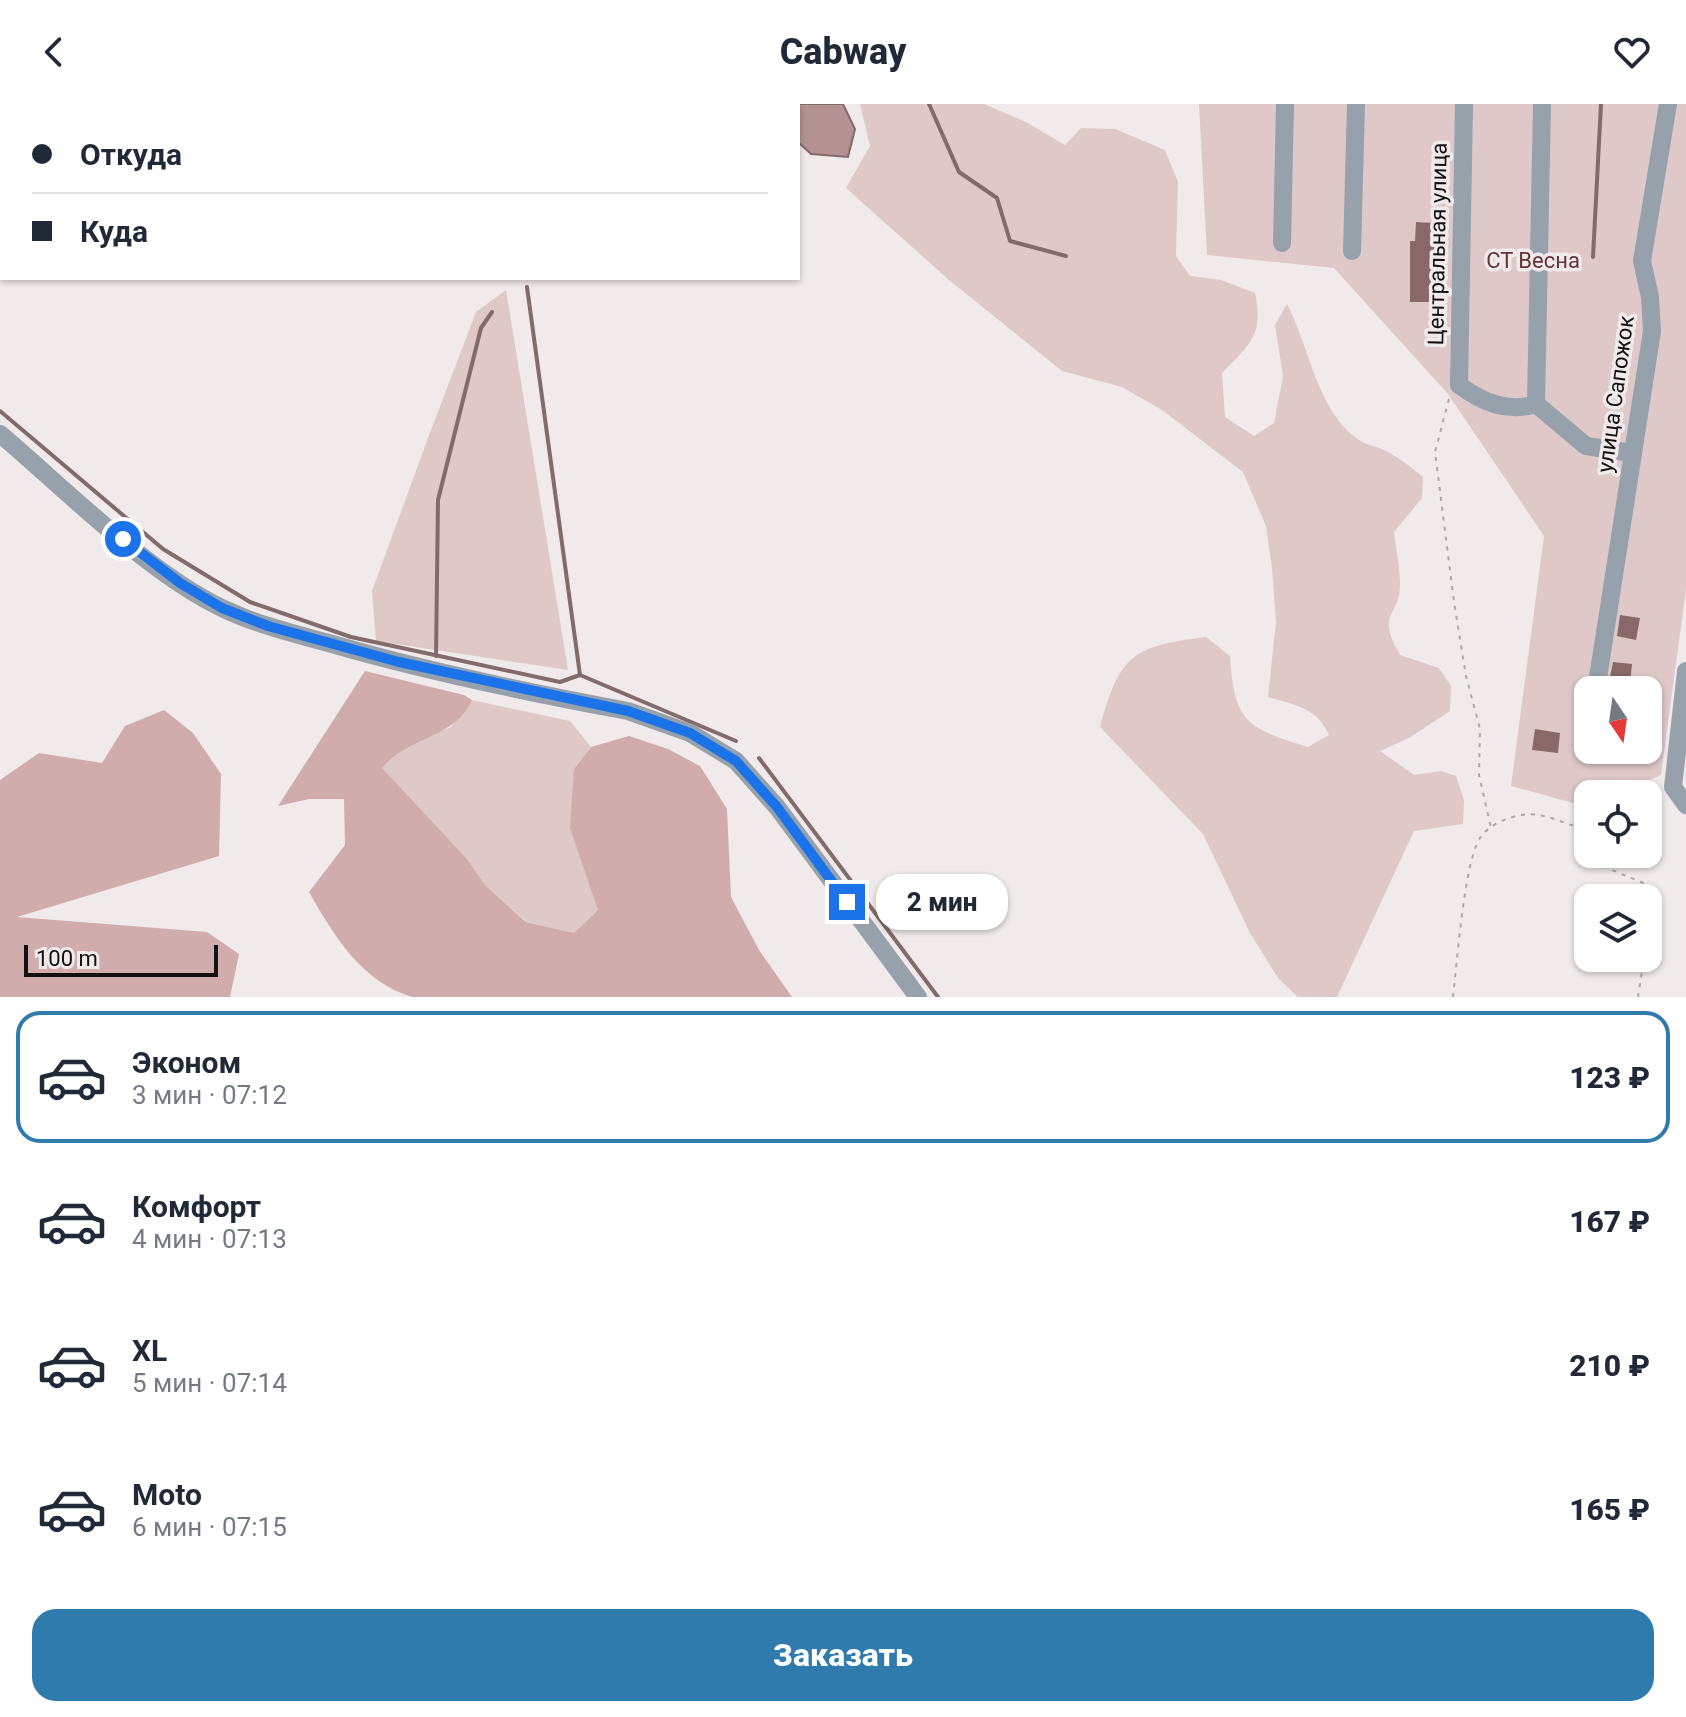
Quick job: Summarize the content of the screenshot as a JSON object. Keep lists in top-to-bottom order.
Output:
{
  "streets": {
    "street": ["Центральная улица", "улица Сапожок"]
  },
  "parks": ["СТ Весна"],
  "scale_bar": "100 m",
  "north": "bottom",
  "page": {
    "header": "Cabway",
    "banner": ["Откуда", "Куда"],
    "bubble": "2 мин",
    "scale": "100 m",
    "list": [
      {
        "name": "Эконом",
        "note": "3 мин · 07:12",
        "value": "123 ₽"
      },
      {
        "name": "Комфорт",
        "note": "4 мин · 07:13",
        "value": "167 ₽"
      },
      {
        "name": "XL",
        "note": "5 мин · 07:14",
        "value": "210 ₽"
      },
      {
        "name": "Moto",
        "note": "6 мин · 07:15",
        "value": "165 ₽"
      }
    ],
    "buttons": "Заказать"
  }
}
